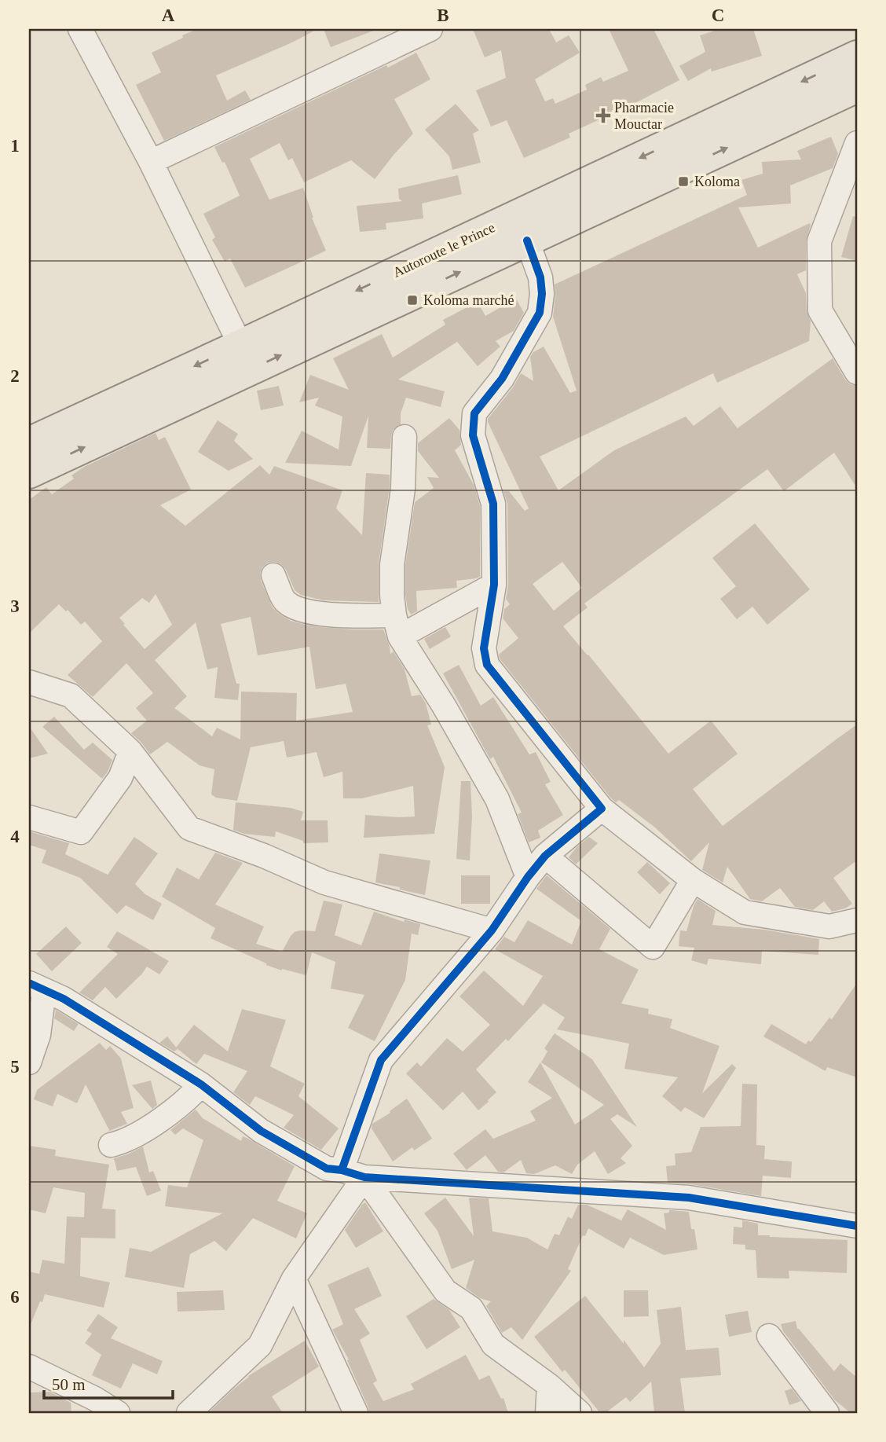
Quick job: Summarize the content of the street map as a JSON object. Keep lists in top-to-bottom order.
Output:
{
  "streets": {
    "main road": ["Autoroute le Prince"]
  },
  "places": {
    "health": ["Pharmacie Mouctar"],
    "transit": ["Koloma", "Koloma marché"]
  },
  "scale_bar": "50 m",
  "grid": {
    "columns": ["A", "B", "C"],
    "rows": [
      "1",
      "2",
      "3",
      "4",
      "5",
      "6"
    ]
  }
}
